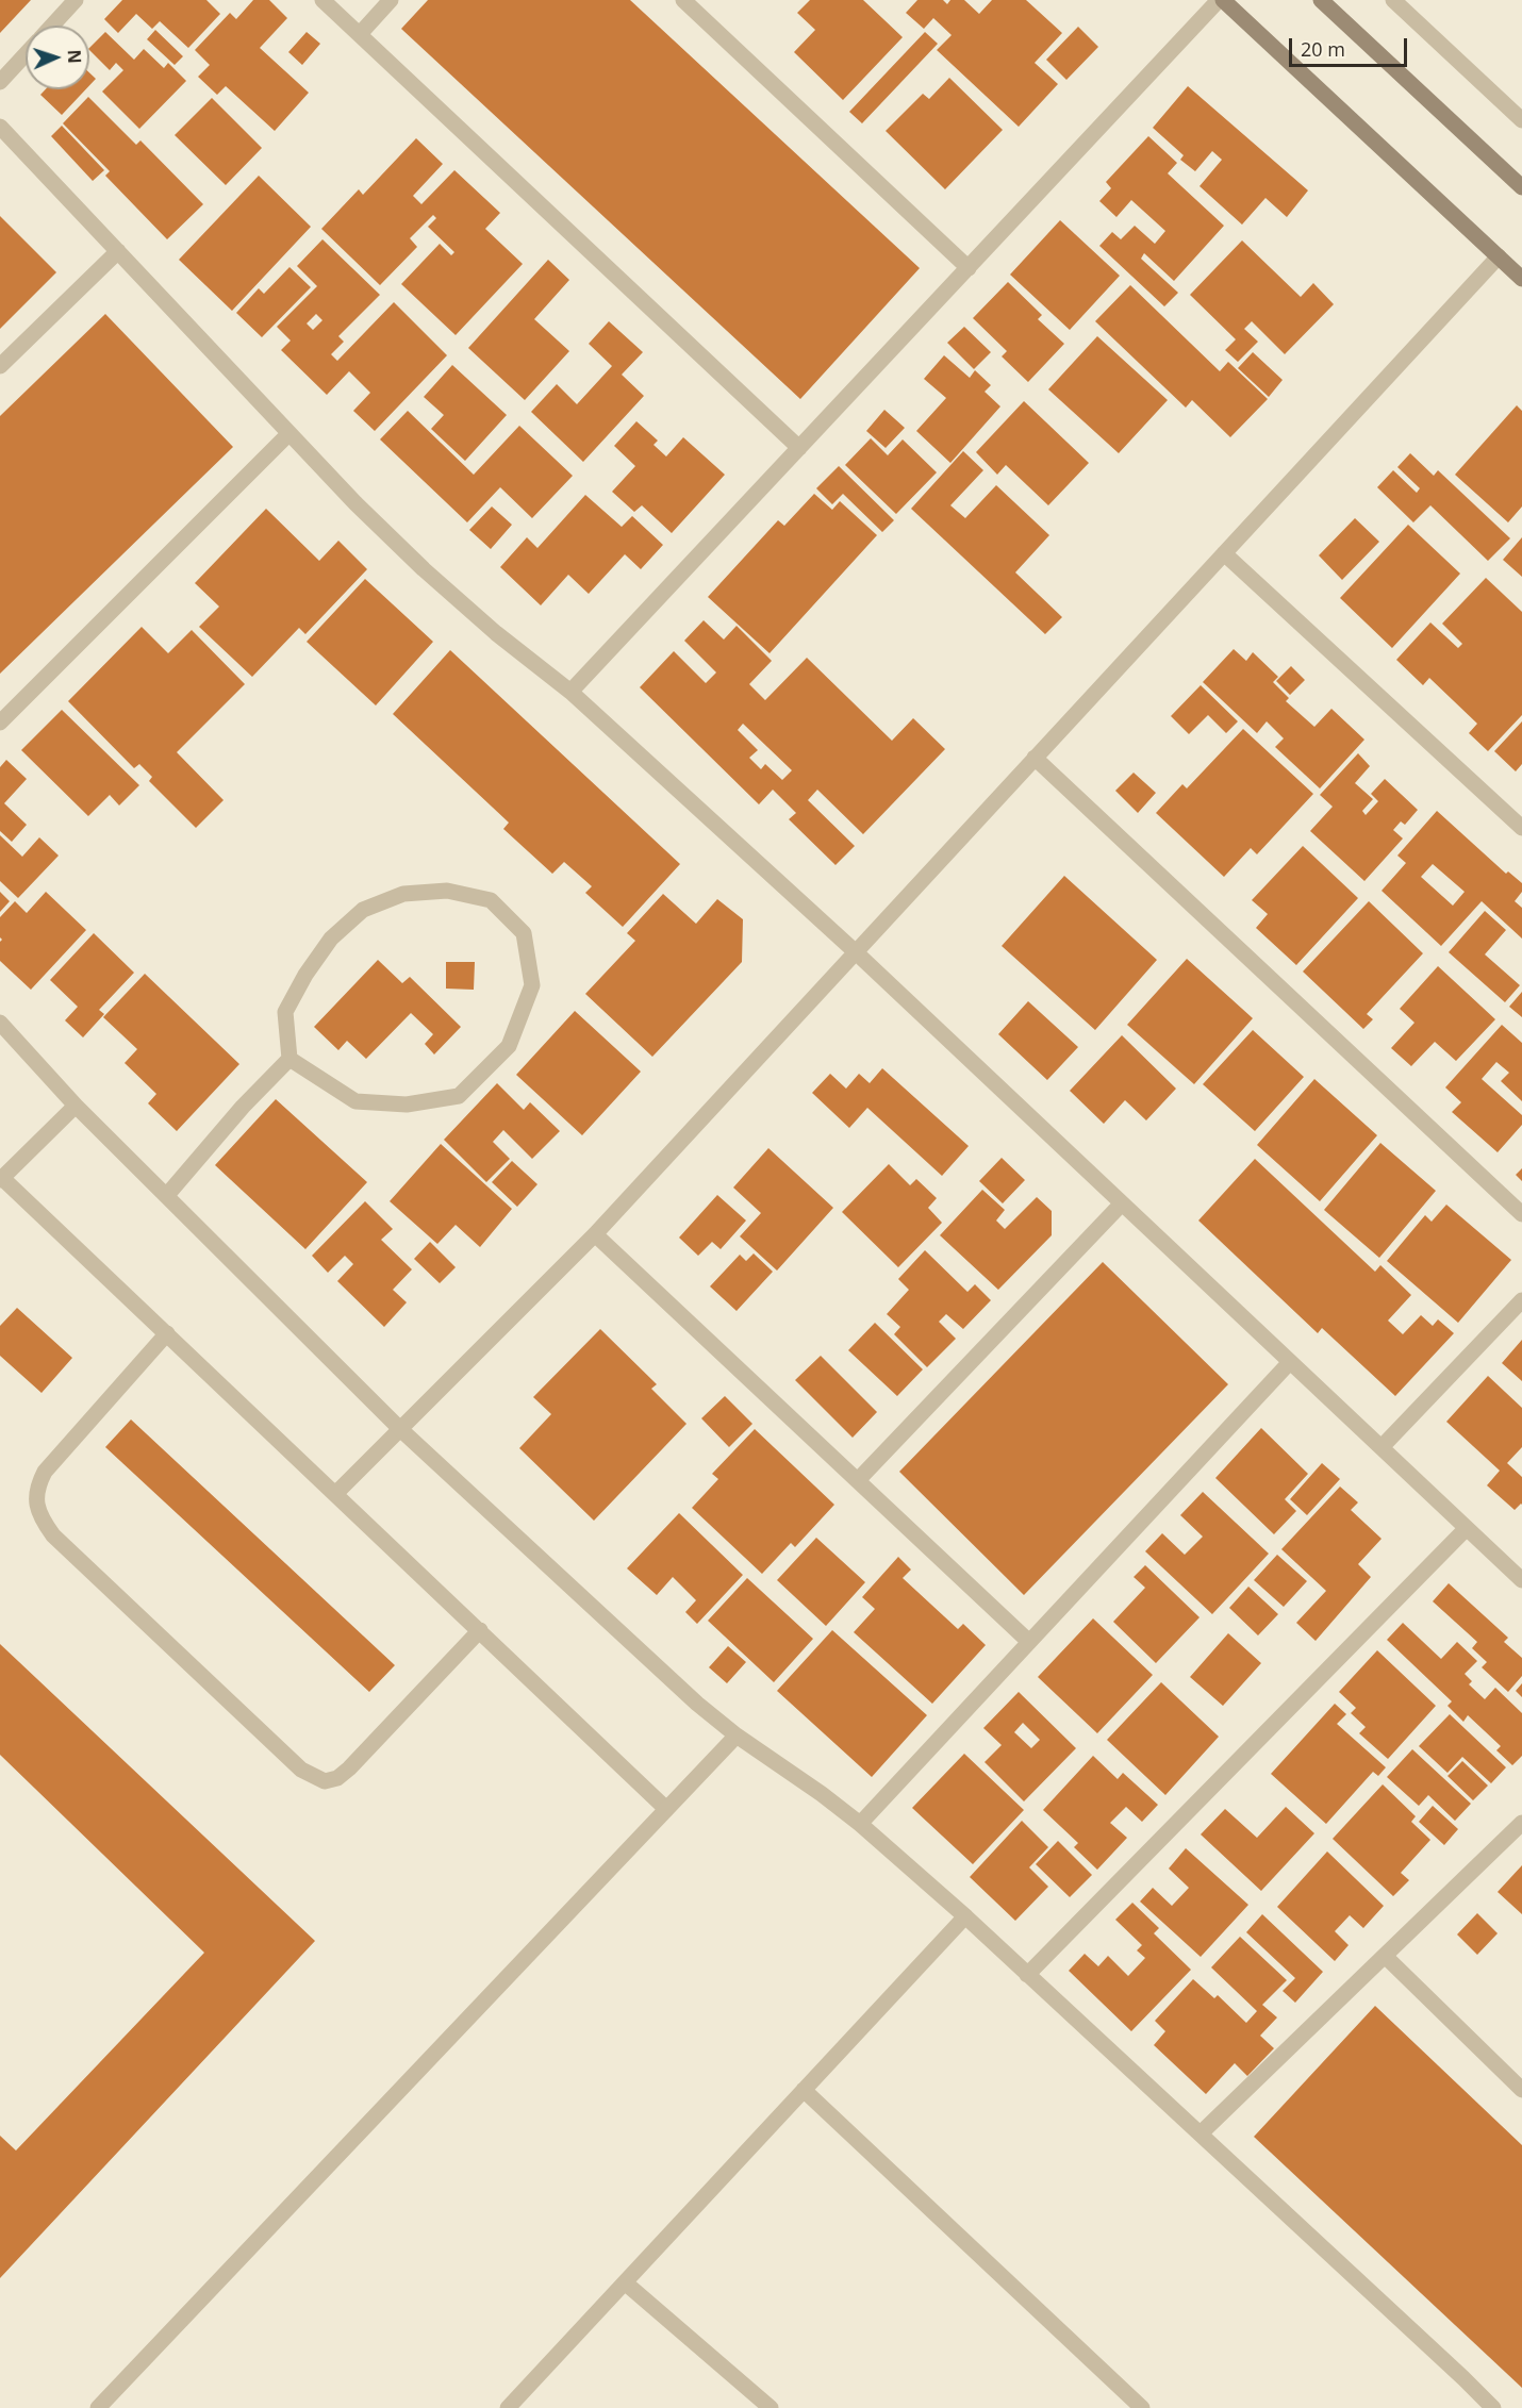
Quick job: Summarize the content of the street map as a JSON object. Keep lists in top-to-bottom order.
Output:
{
  "scale_bar": "20 m",
  "north": "right"
}
